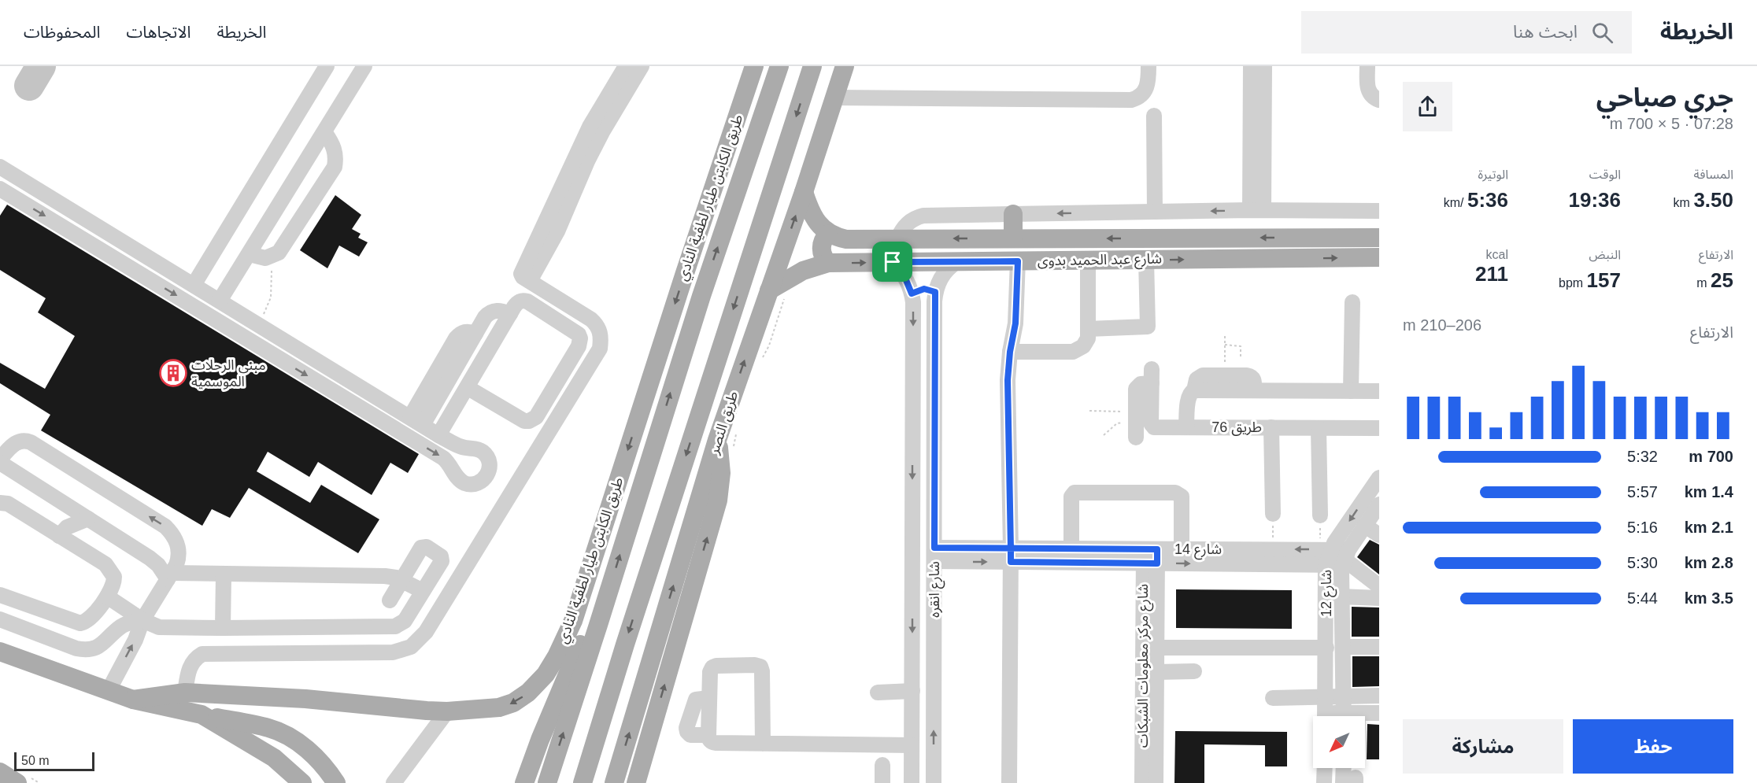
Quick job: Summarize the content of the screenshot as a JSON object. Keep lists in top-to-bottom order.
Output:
{
  "streets": {
    "main road": ["طريق الكابتن طيار لطفية النادي", "شارع عبد الحميد بدوى", "طريق النصر"],
    "street": [
      "طريق 76",
      "شارع 14",
      "شارع انقره",
      "شارع 12",
      "شارع مركز معلومات الشبكات"
    ]
  },
  "crossings": [
    ["شارع عبد الحميد بدوى", "طريق النصر"],
    ["شارع عبد الحميد بدوى", "شارع انقره"],
    ["شارع 14", "شارع انقره"],
    ["شارع 14", "شارع 12"],
    ["شارع 14", "شارع مركز معلومات الشبكات"]
  ],
  "places": {
    "building": ["مبنى الرحلات الموسمية"]
  },
  "scale_bar": "50 m",
  "north": "bottom left",
  "page": {
    "header": "الخريطة",
    "search": "ابحث هنا",
    "nav": ["الخريطة", "الاتجاهات", "المحفوظات"],
    "heading": ["جري صباحي", "07:28 · 5 × 700 m"],
    "stats": [
      ["المسافة", "3.50 km"],
      ["الوقت", "19:36"],
      ["الوتيرة", "5:36 /km"],
      ["الارتفاع", "25 m"],
      ["النبض", "157 bpm"],
      ["kcal", "211"]
    ],
    "chart": ["الارتفاع", "206–210 m"],
    "list": [
      {
        "name": "700 m",
        "note": "5:32"
      },
      {
        "name": "1.4 km",
        "note": "5:57"
      },
      {
        "name": "2.1 km",
        "note": "5:16"
      },
      {
        "name": "2.8 km",
        "note": "5:30"
      },
      {
        "name": "3.5 km",
        "note": "5:44"
      }
    ],
    "buttons": ["حفظ", "مشاركة"],
    "scale": "50 m"
  }
}
